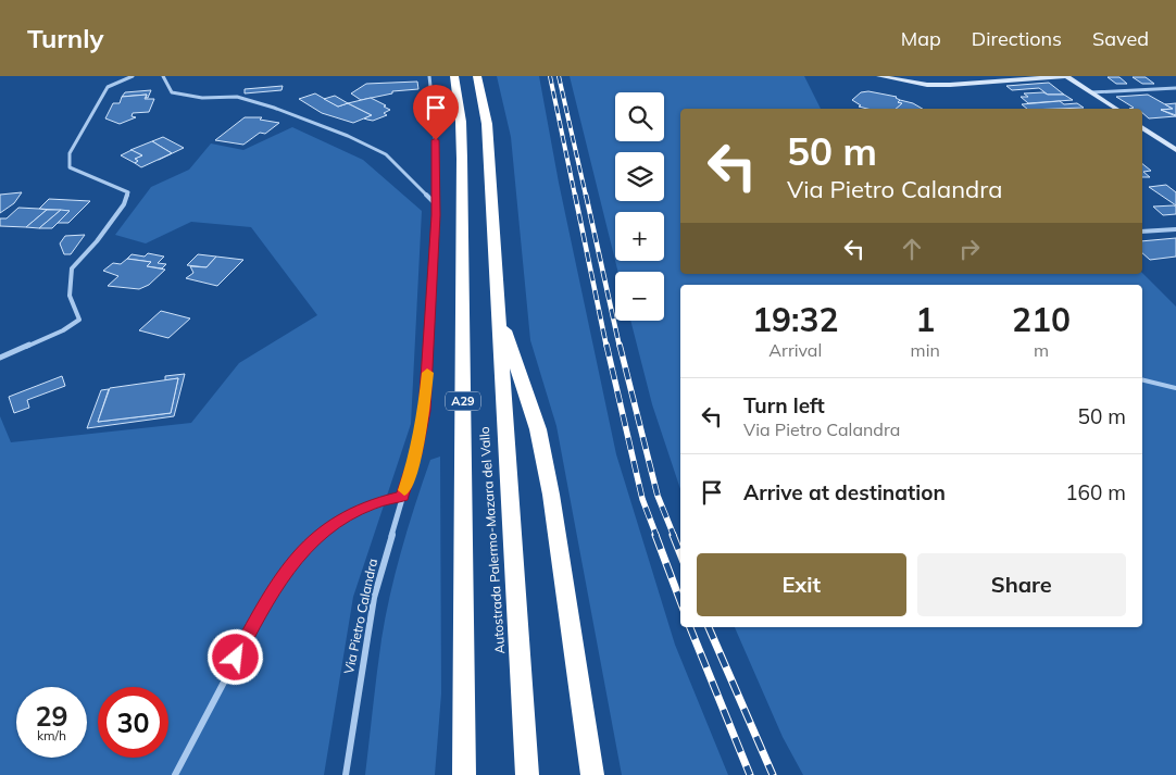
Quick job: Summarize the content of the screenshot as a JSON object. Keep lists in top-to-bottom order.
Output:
{
  "streets": {
    "highway": ["A29", "Autostrada Palermo-Mazara del Vallo"],
    "street": ["Via Pietro Calandra"]
  },
  "page": {
    "header": "Turnly",
    "nav": ["Map", "Directions", "Saved"],
    "map_buttons": ["+", "−"],
    "turn": ["50 m", "Via Pietro Calandra"],
    "eta": [
      "19:32",
      "Arrival",
      "1",
      "min",
      "210",
      "m"
    ],
    "list": [
      {
        "name": "Turn left",
        "note": "Via Pietro Calandra",
        "value": "50 m"
      },
      {
        "name": "Arrive at destination",
        "value": "160 m"
      }
    ],
    "buttons": ["Exit", "Share"],
    "speed": "29 km/h",
    "limit": "30"
  }
}
